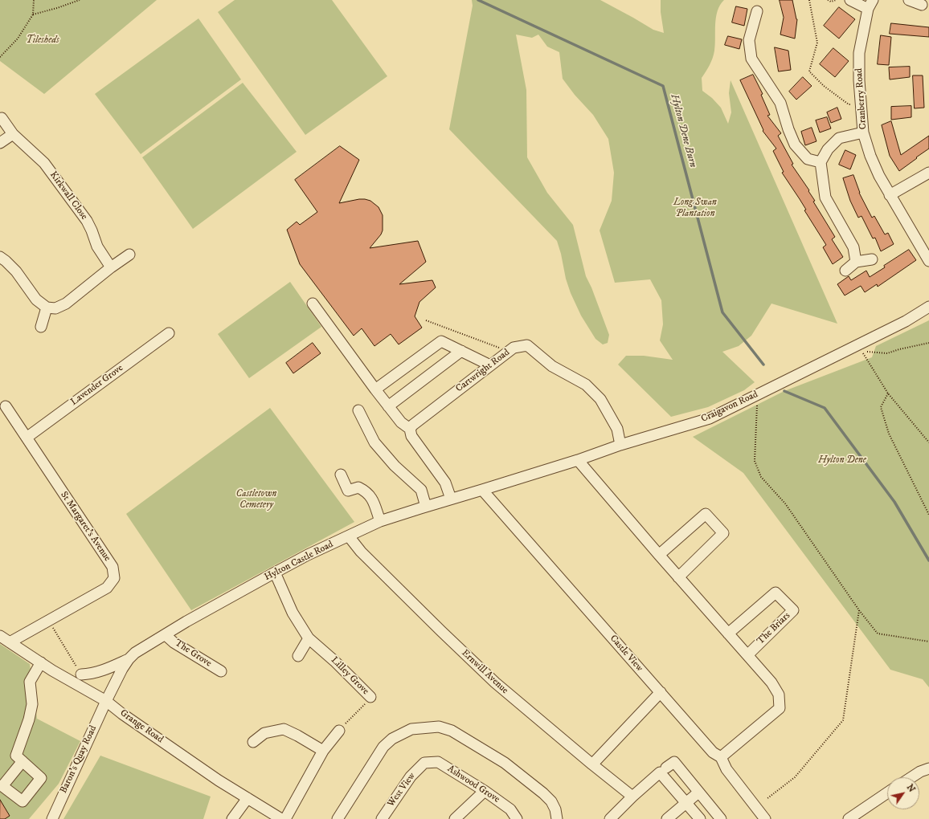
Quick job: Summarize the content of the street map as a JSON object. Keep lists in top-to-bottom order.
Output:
{
  "streets": {
    "street": [
      "Cranberry Road",
      "Kirkwall Close",
      "Cartwright Road",
      "Lavender Grove",
      "Craigavon Road",
      "St Margaret's Avenue",
      "Hylton Castle Road",
      "The Briars",
      "The Grove",
      "Castle View",
      "Ernwill Avenue",
      "Lilley Grove",
      "Grange Road",
      "Baron's Quay Road",
      "Ashwood Grove",
      "West View"
    ]
  },
  "crossings": [
    ["Cartwright Road", "Craigavon Road"],
    ["Lavender Grove", "St Margaret's Avenue"],
    ["Craigavon Road", "Hylton Castle Road"],
    ["Craigavon Road", "Castle View"],
    ["St Margaret's Avenue", "Grange Road"],
    ["Hylton Castle Road", "The Grove"],
    ["Hylton Castle Road", "Castle View"],
    ["Hylton Castle Road", "Ernwill Avenue"],
    ["Hylton Castle Road", "Lilley Grove"],
    ["Hylton Castle Road", "Grange Road"],
    ["Hylton Castle Road", "Baron's Quay Road"],
    ["Grange Road", "Baron's Quay Road"],
    ["Ashwood Grove", "West View"]
  ],
  "water": ["Hylton Dene Burn"],
  "parks": [
    "Tilesheds",
    "Long Swan Plantation",
    "Hylton Dene",
    "Castletown Cemetery"
  ],
  "north": "top right"
}
